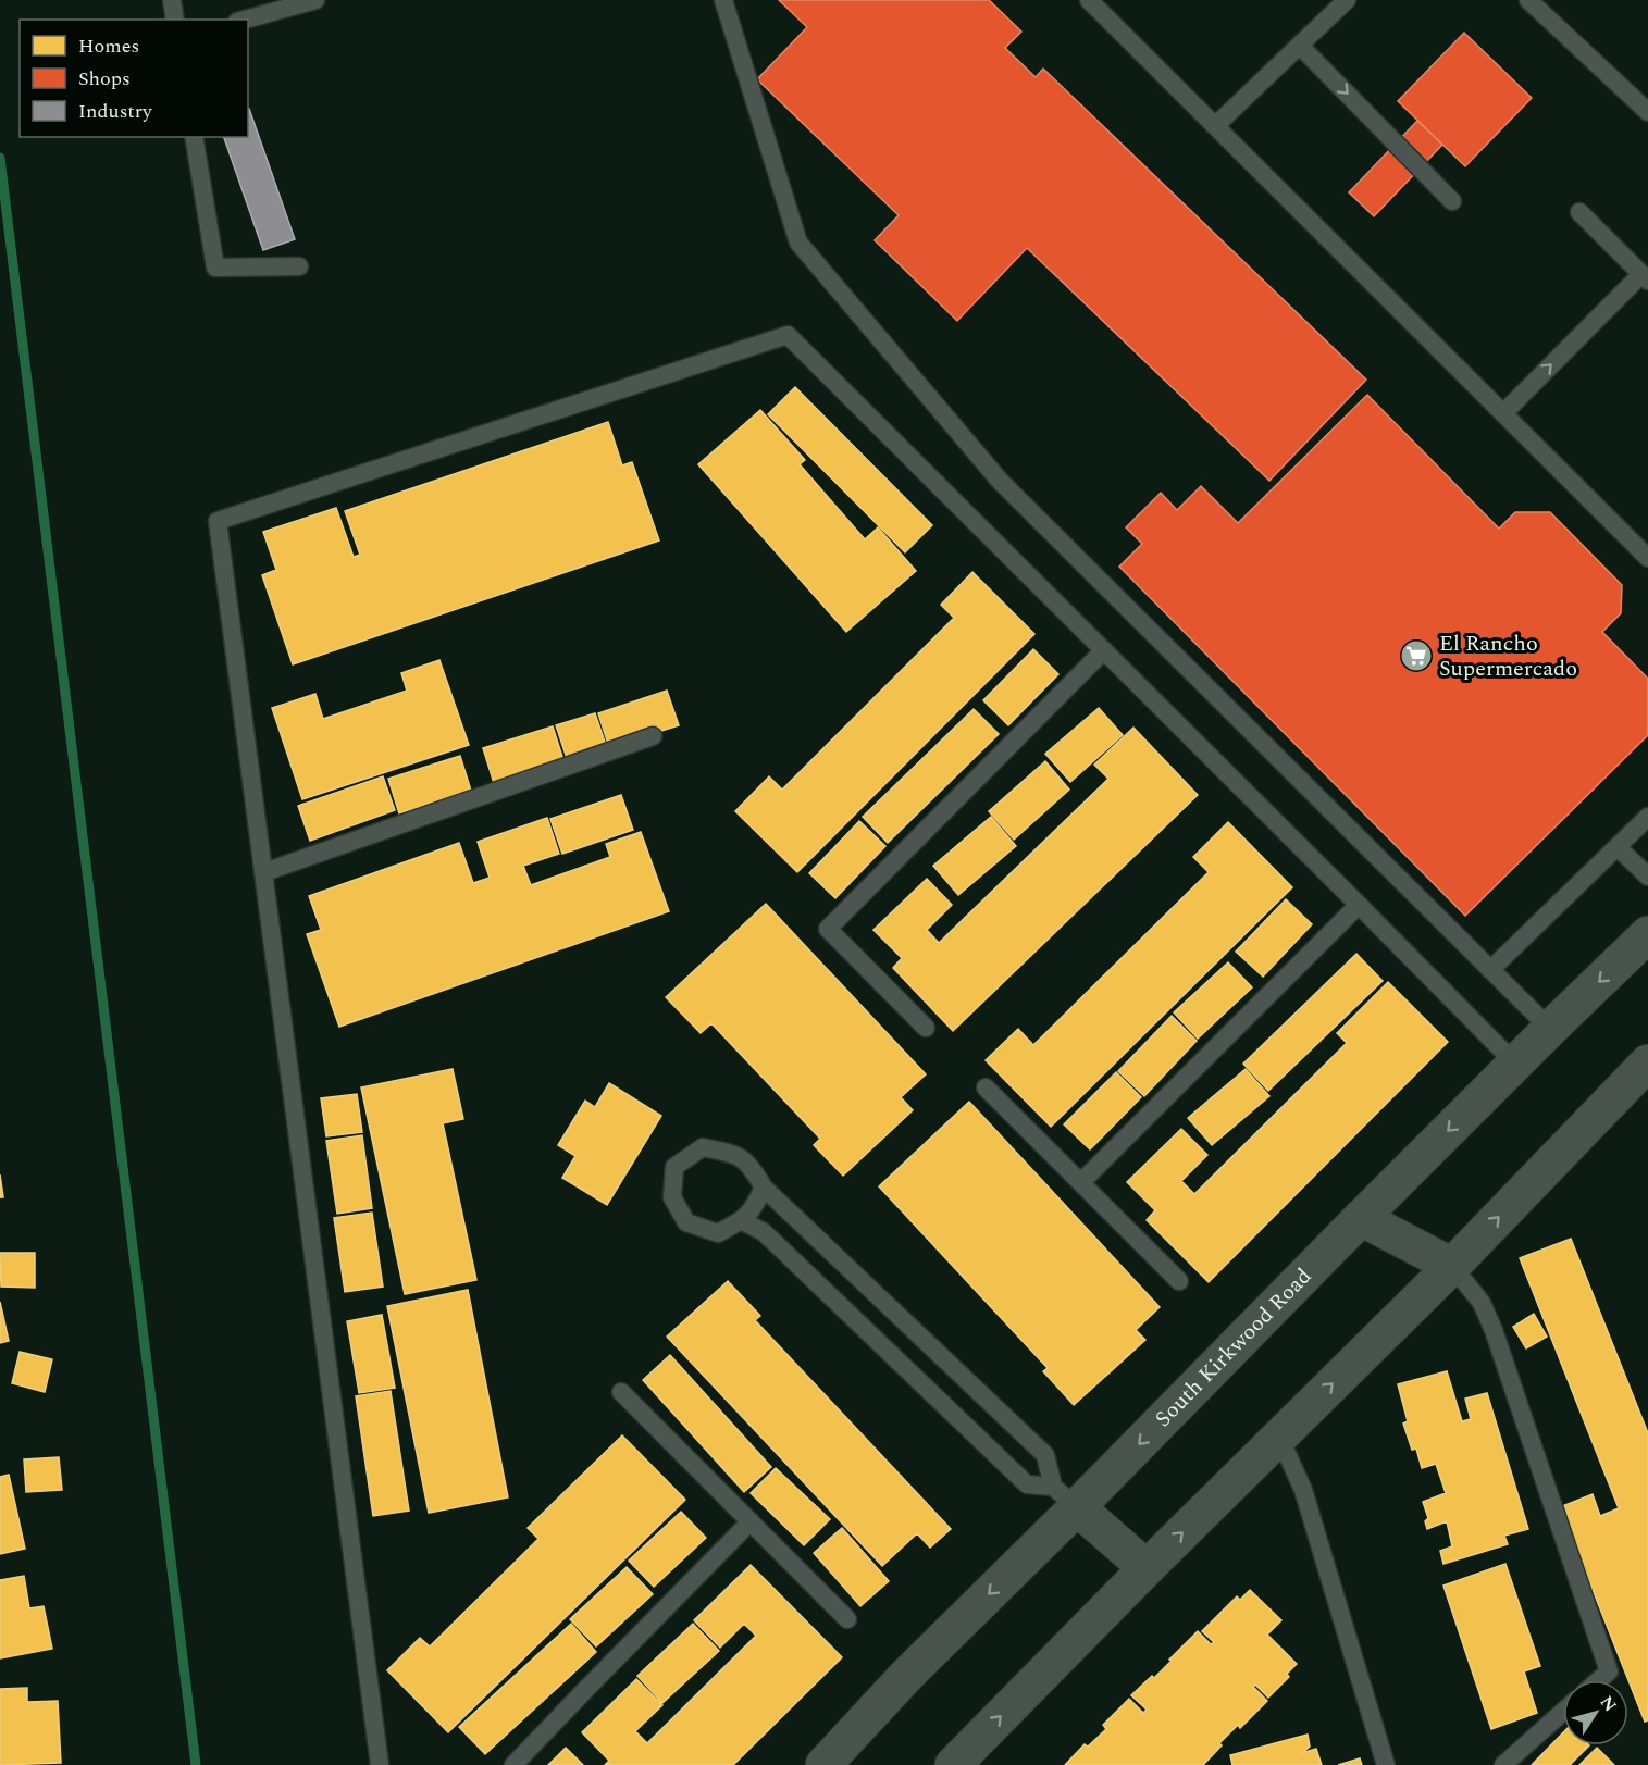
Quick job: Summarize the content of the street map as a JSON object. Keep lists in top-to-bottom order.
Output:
{
  "streets": {
    "main road": ["South Kirkwood Road"]
  },
  "places": {
    "supermarket": ["El Rancho Supermercado"]
  },
  "legend": ["Homes", "Shops", "Industry"],
  "north": "top right"
}
